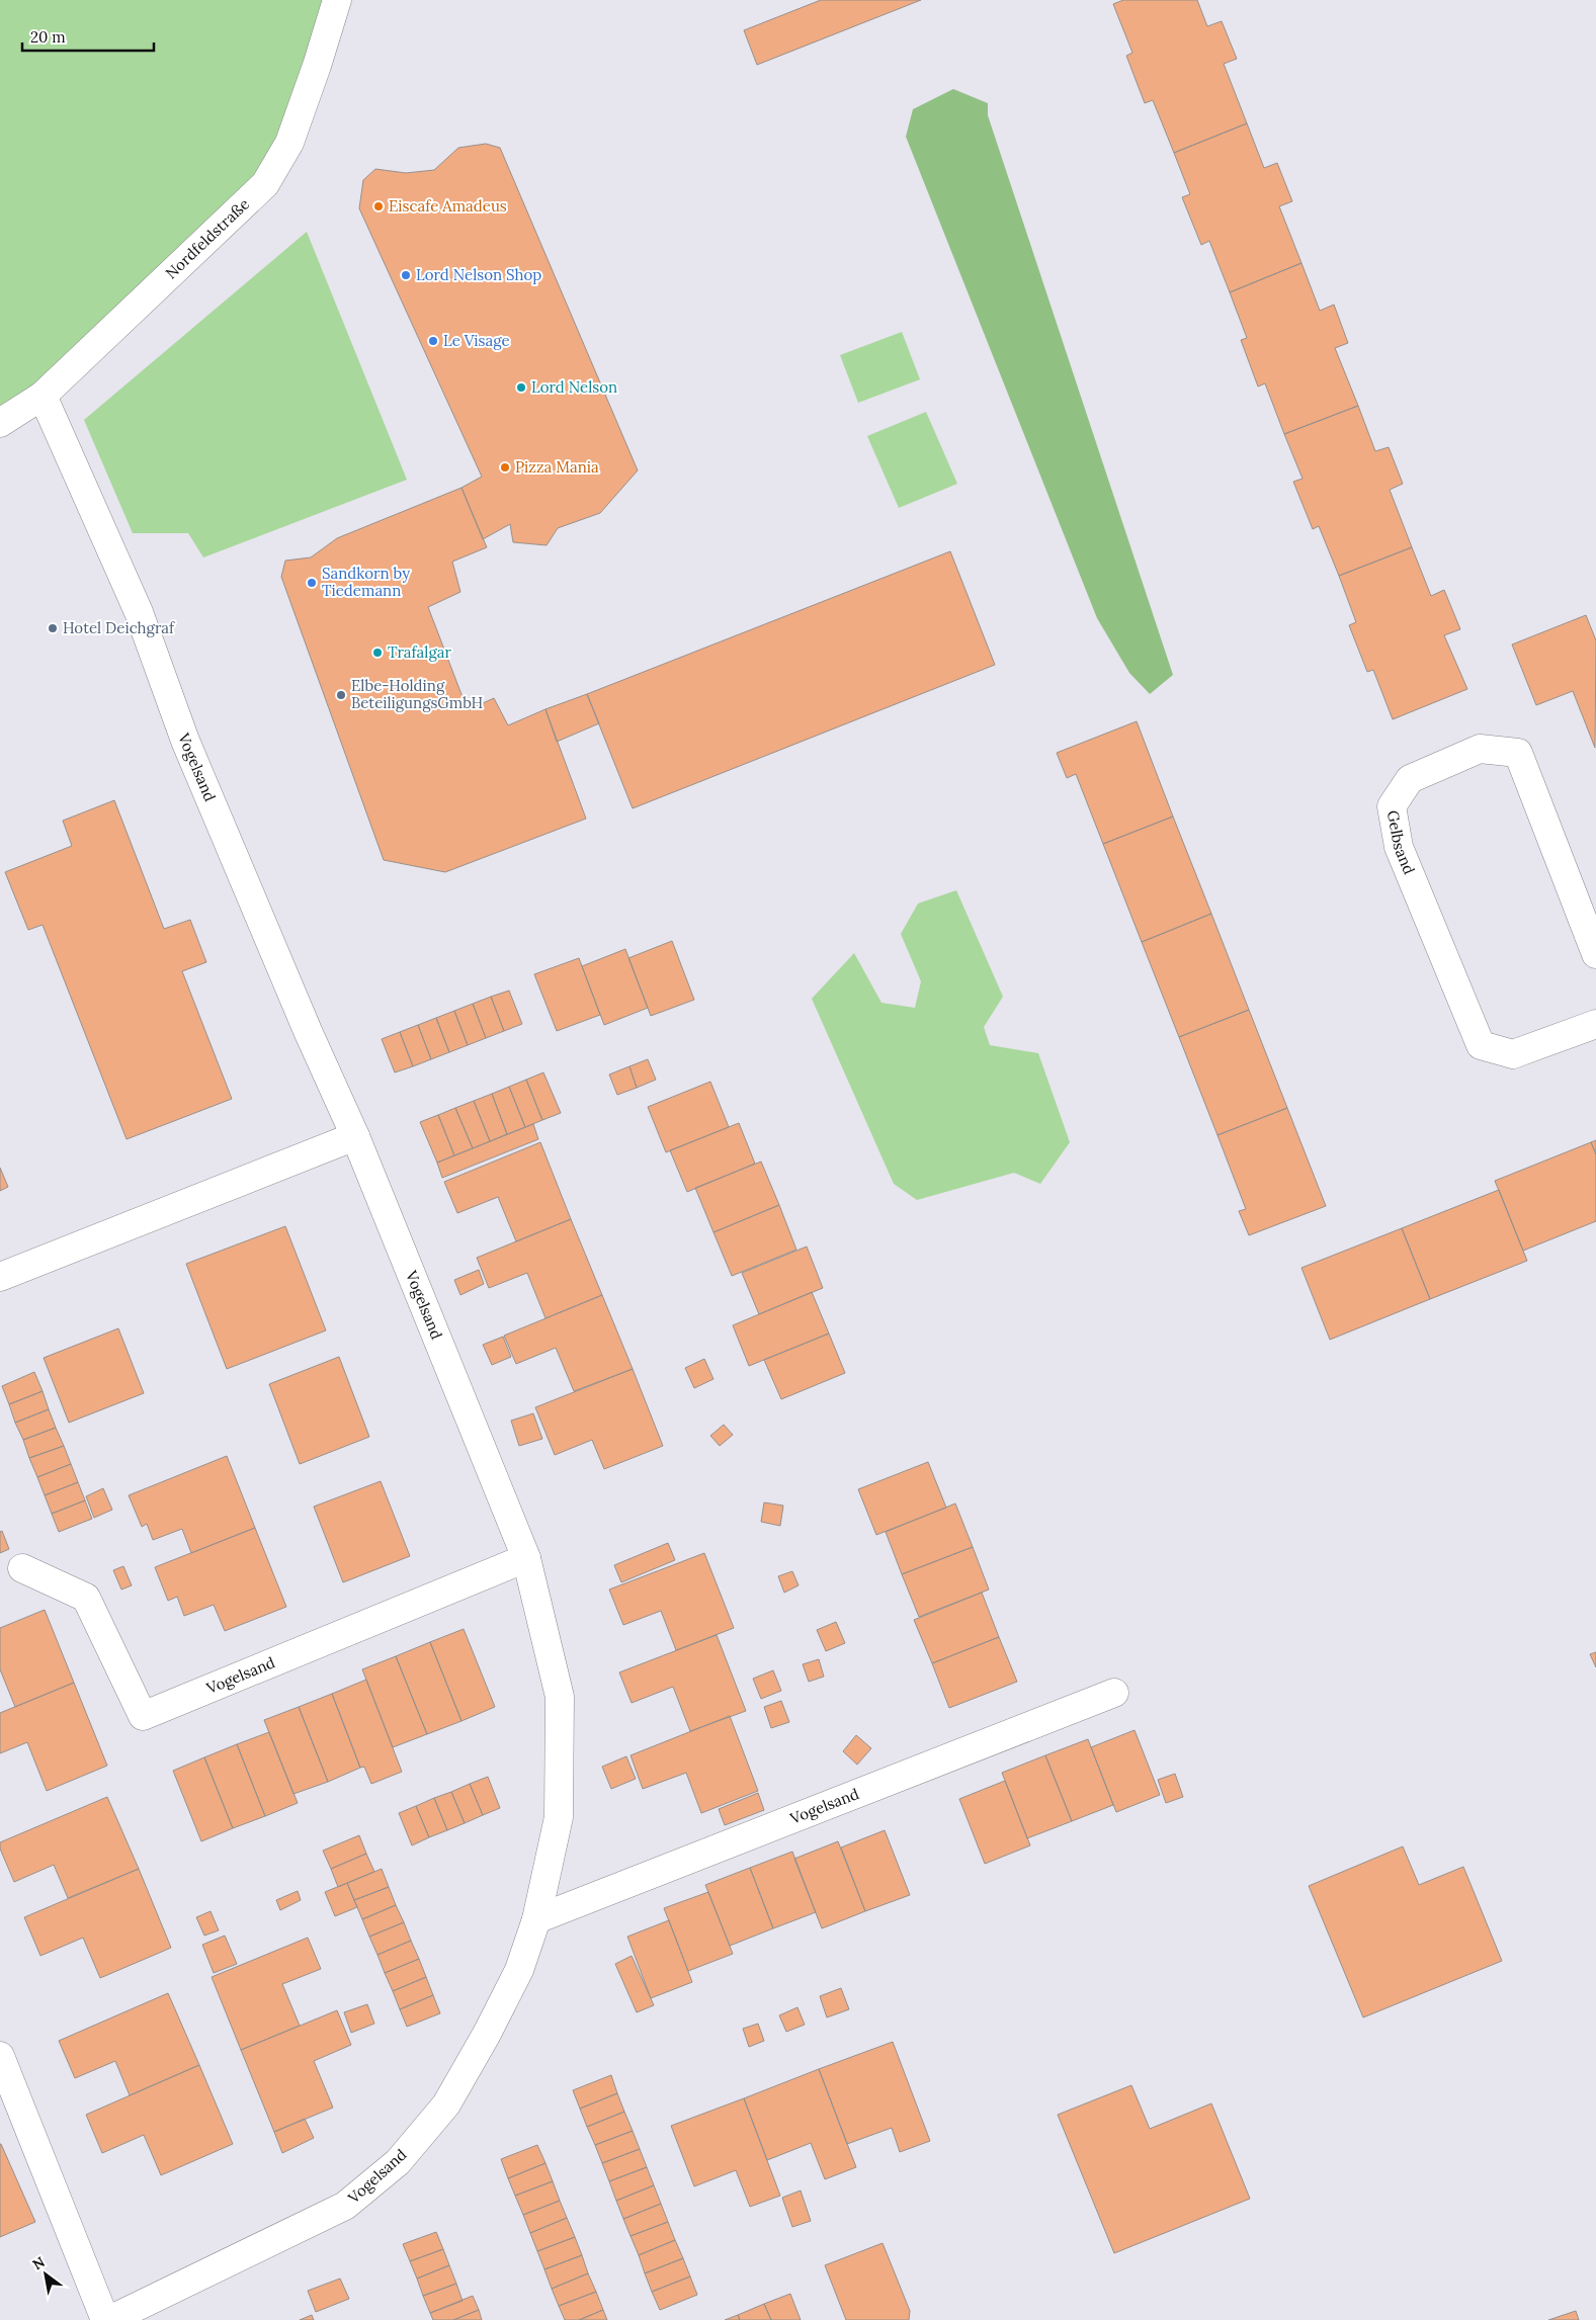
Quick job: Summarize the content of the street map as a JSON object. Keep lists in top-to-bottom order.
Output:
{
  "streets": {
    "street": ["Nordfeldstraße", "Vogelsand", "Gelbsand"]
  },
  "crossings": [
    ["Nordfeldstraße", "Vogelsand"]
  ],
  "places": [
    "Eiscafe Amadeus",
    "Lord Nelson Shop",
    "Le Visage",
    "Lord Nelson",
    "Pizza Mania",
    "Sandkorn by Tiedemann",
    "Hotel Deichgraf",
    "Trafalgar",
    "Elbe-Holding BeteiligungsGmbH"
  ],
  "scale_bar": "20 m",
  "north": "top left"
}
